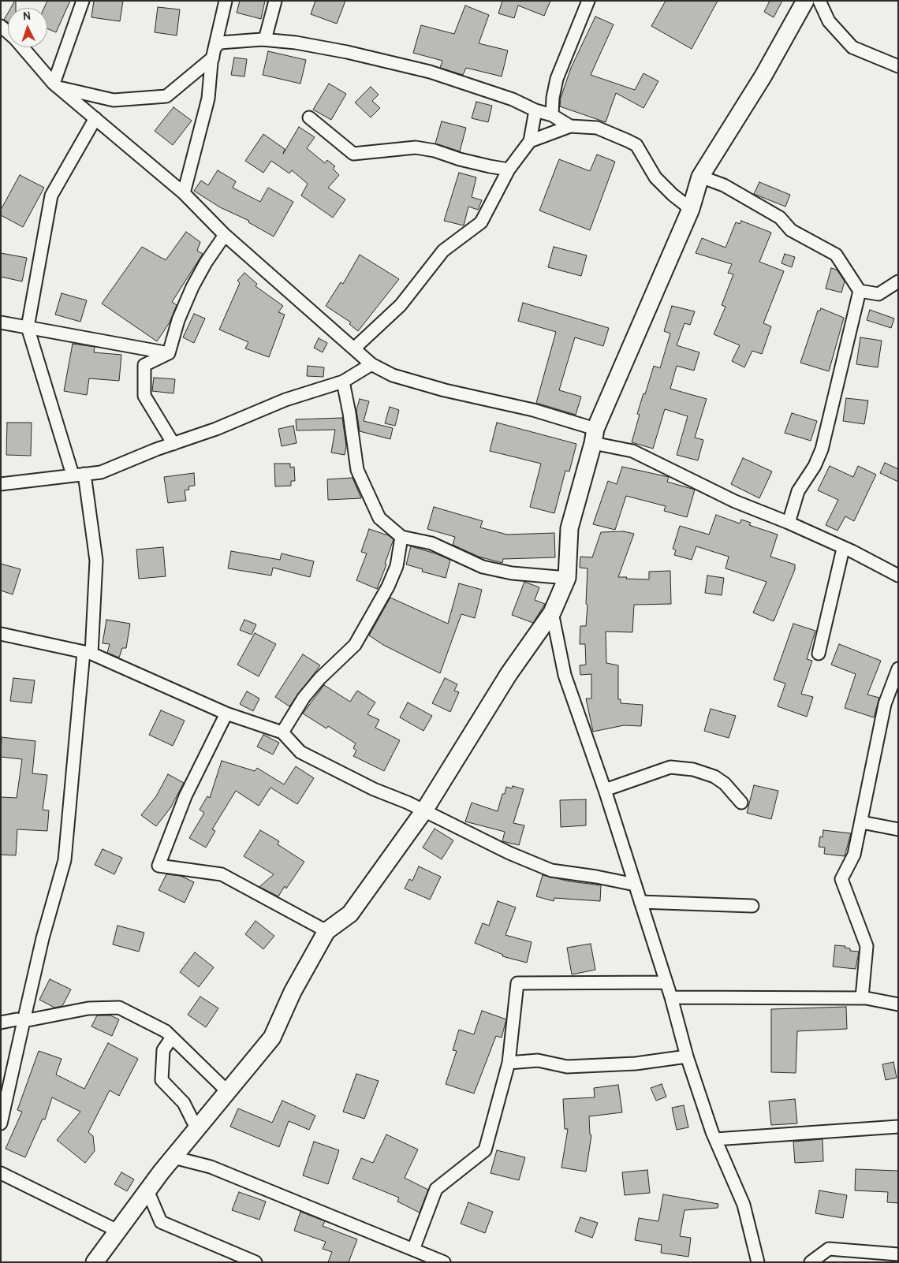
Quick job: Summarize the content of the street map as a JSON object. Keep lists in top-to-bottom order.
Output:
{
  "north": "top"
}
